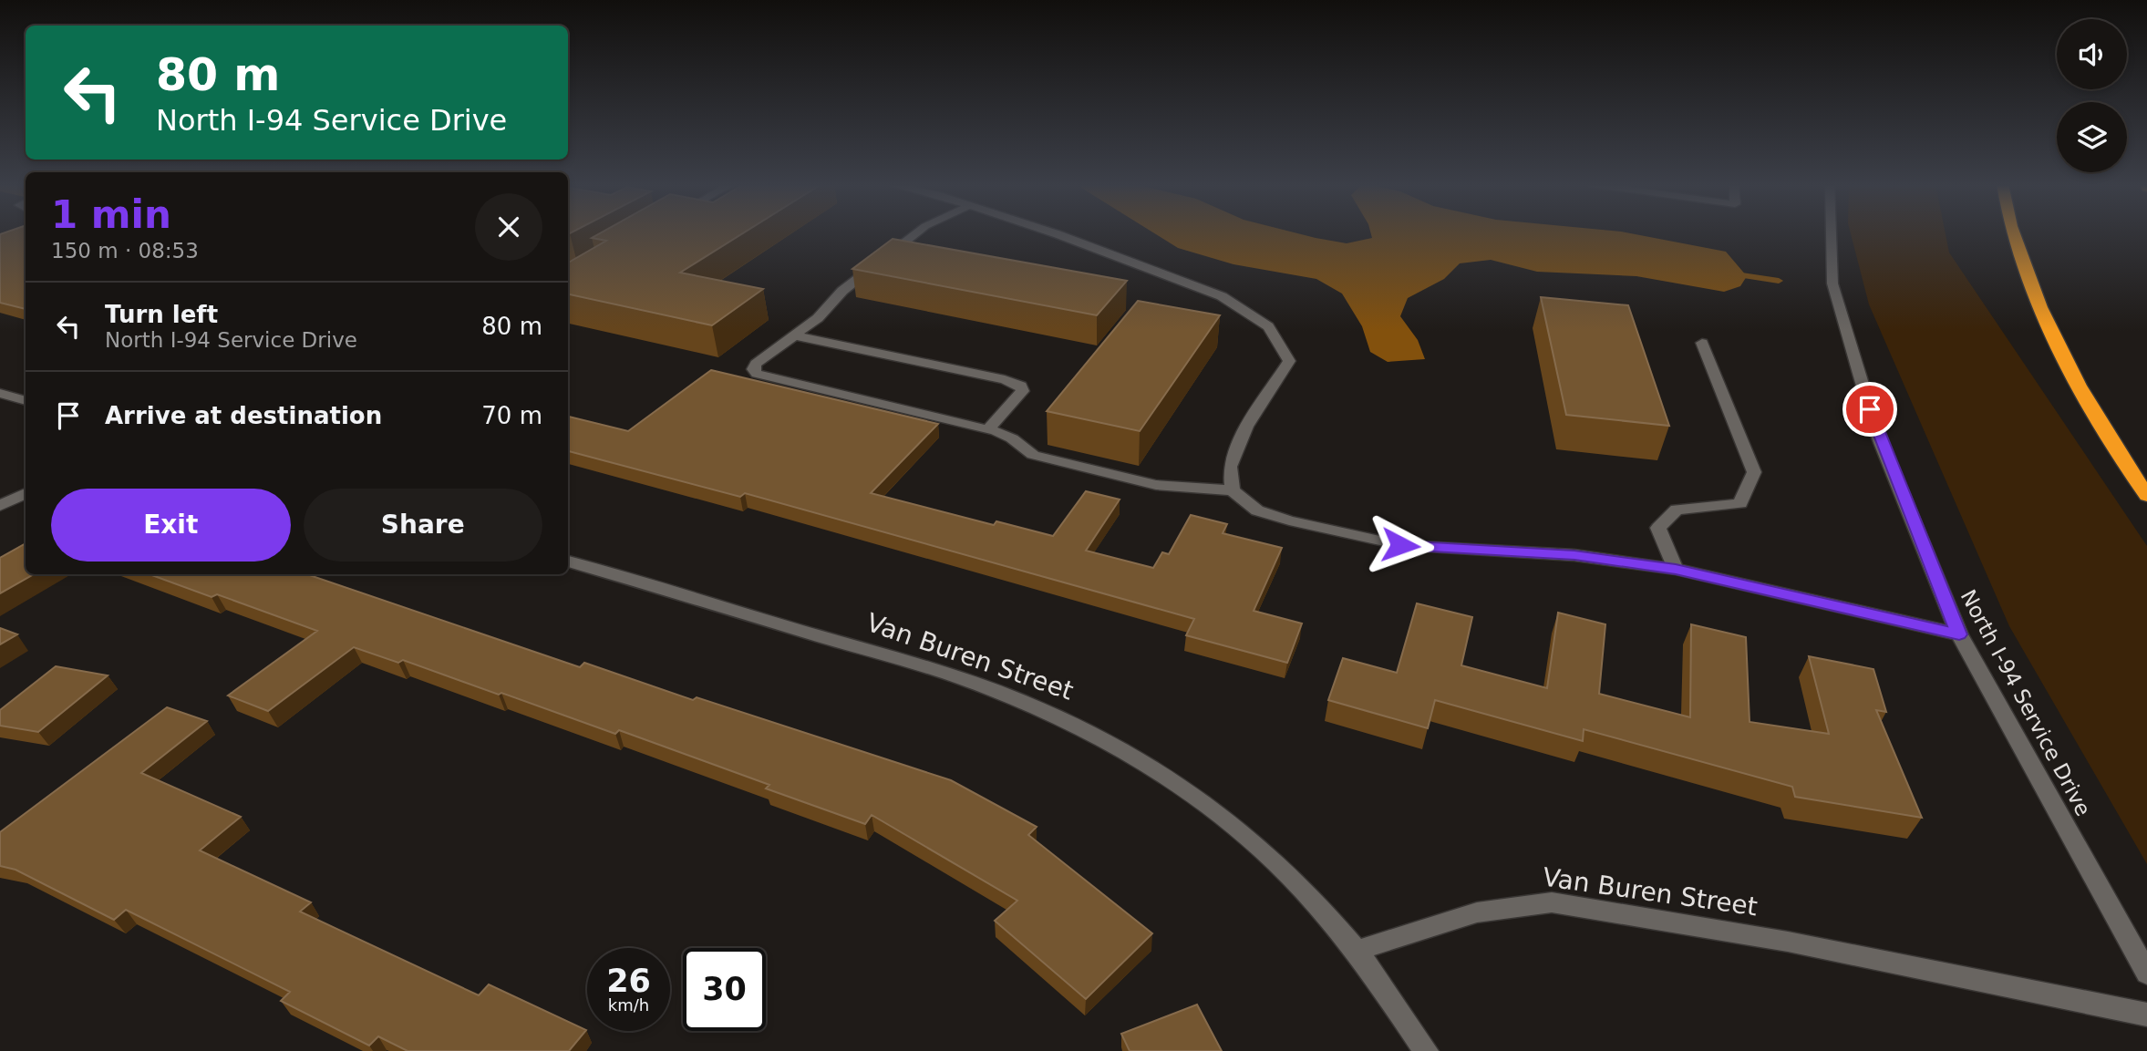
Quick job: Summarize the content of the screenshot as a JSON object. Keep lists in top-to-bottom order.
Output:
{
  "streets": {
    "street": ["Van Buren Street", "North I-94 Service Drive"]
  },
  "page": {
    "turn": ["80 m", "North I-94 Service Drive"],
    "heading": ["1 min", "150 m · 08:53"],
    "list": [
      {
        "name": "Turn left",
        "note": "North I-94 Service Drive",
        "value": "80 m"
      },
      {
        "name": "Arrive at destination",
        "value": "70 m"
      }
    ],
    "buttons": ["Exit", "Share"],
    "speed": "26 km/h",
    "limit": "30"
  }
}
